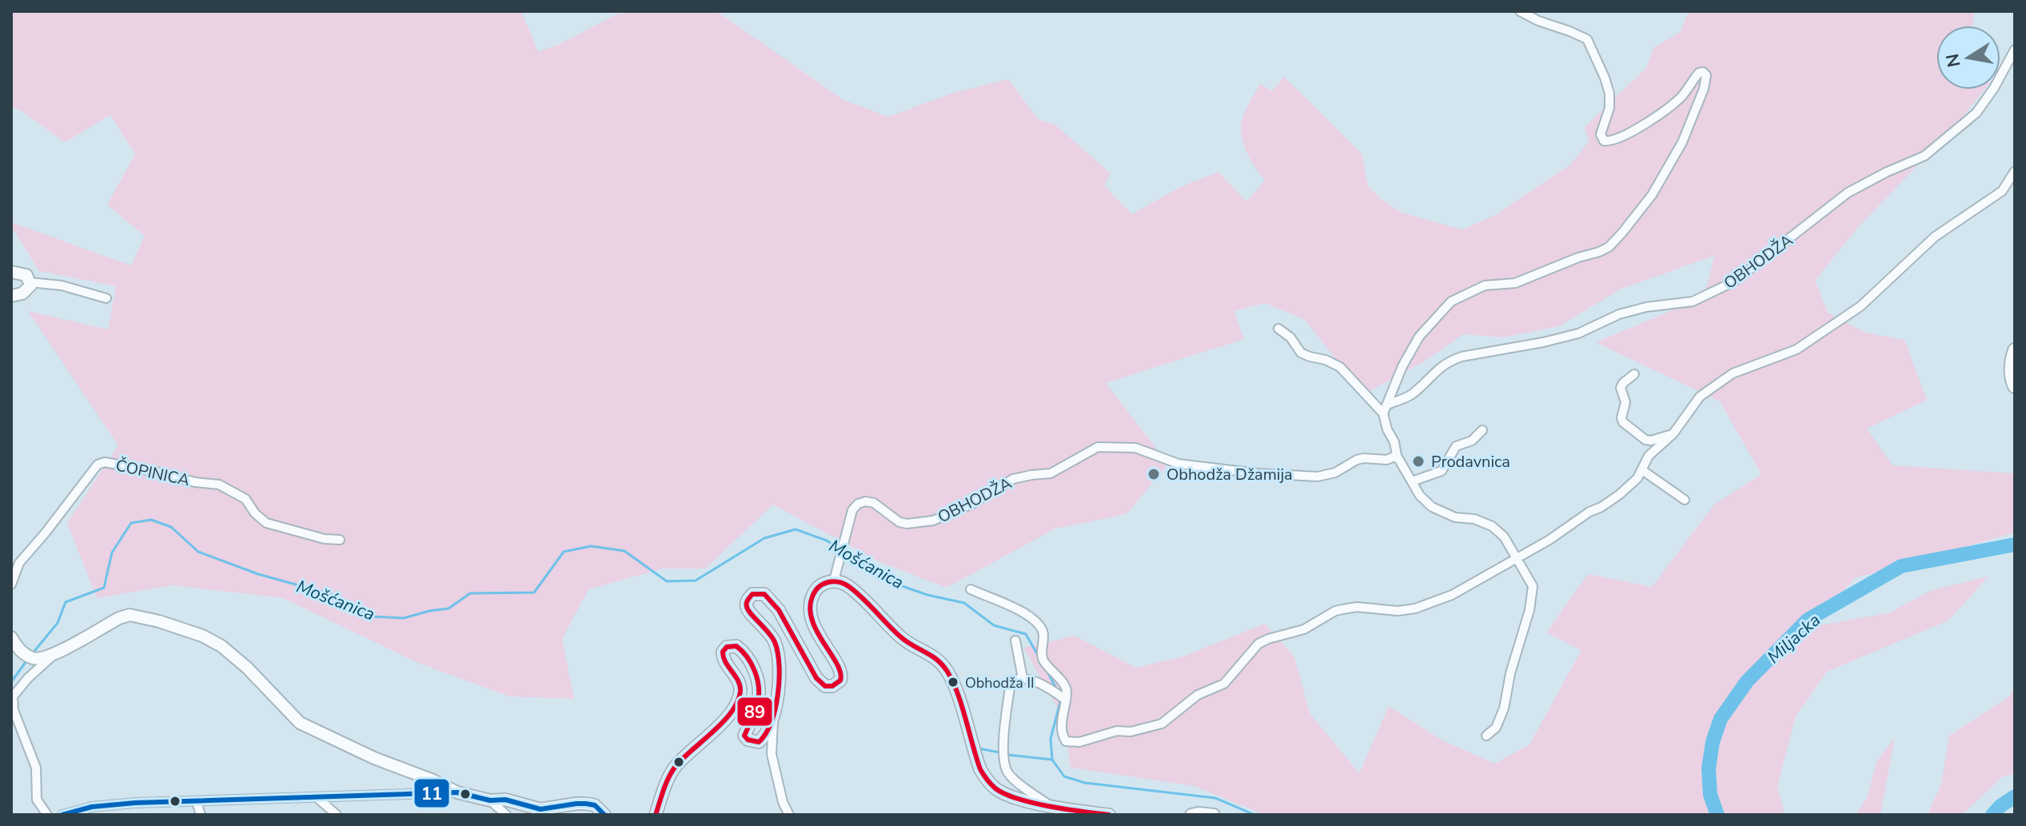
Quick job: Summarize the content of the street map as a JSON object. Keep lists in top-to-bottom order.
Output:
{
  "streets": {
    "street": ["OBHODŽA", "ČOPINICA"]
  },
  "water": ["Mošćanica", "Miljacka"],
  "places": ["Prodavnica", "Obhodža Džamija", "Obhodža II"],
  "lines": ["transit line 89", "transit line 11"],
  "north": "left"
}
